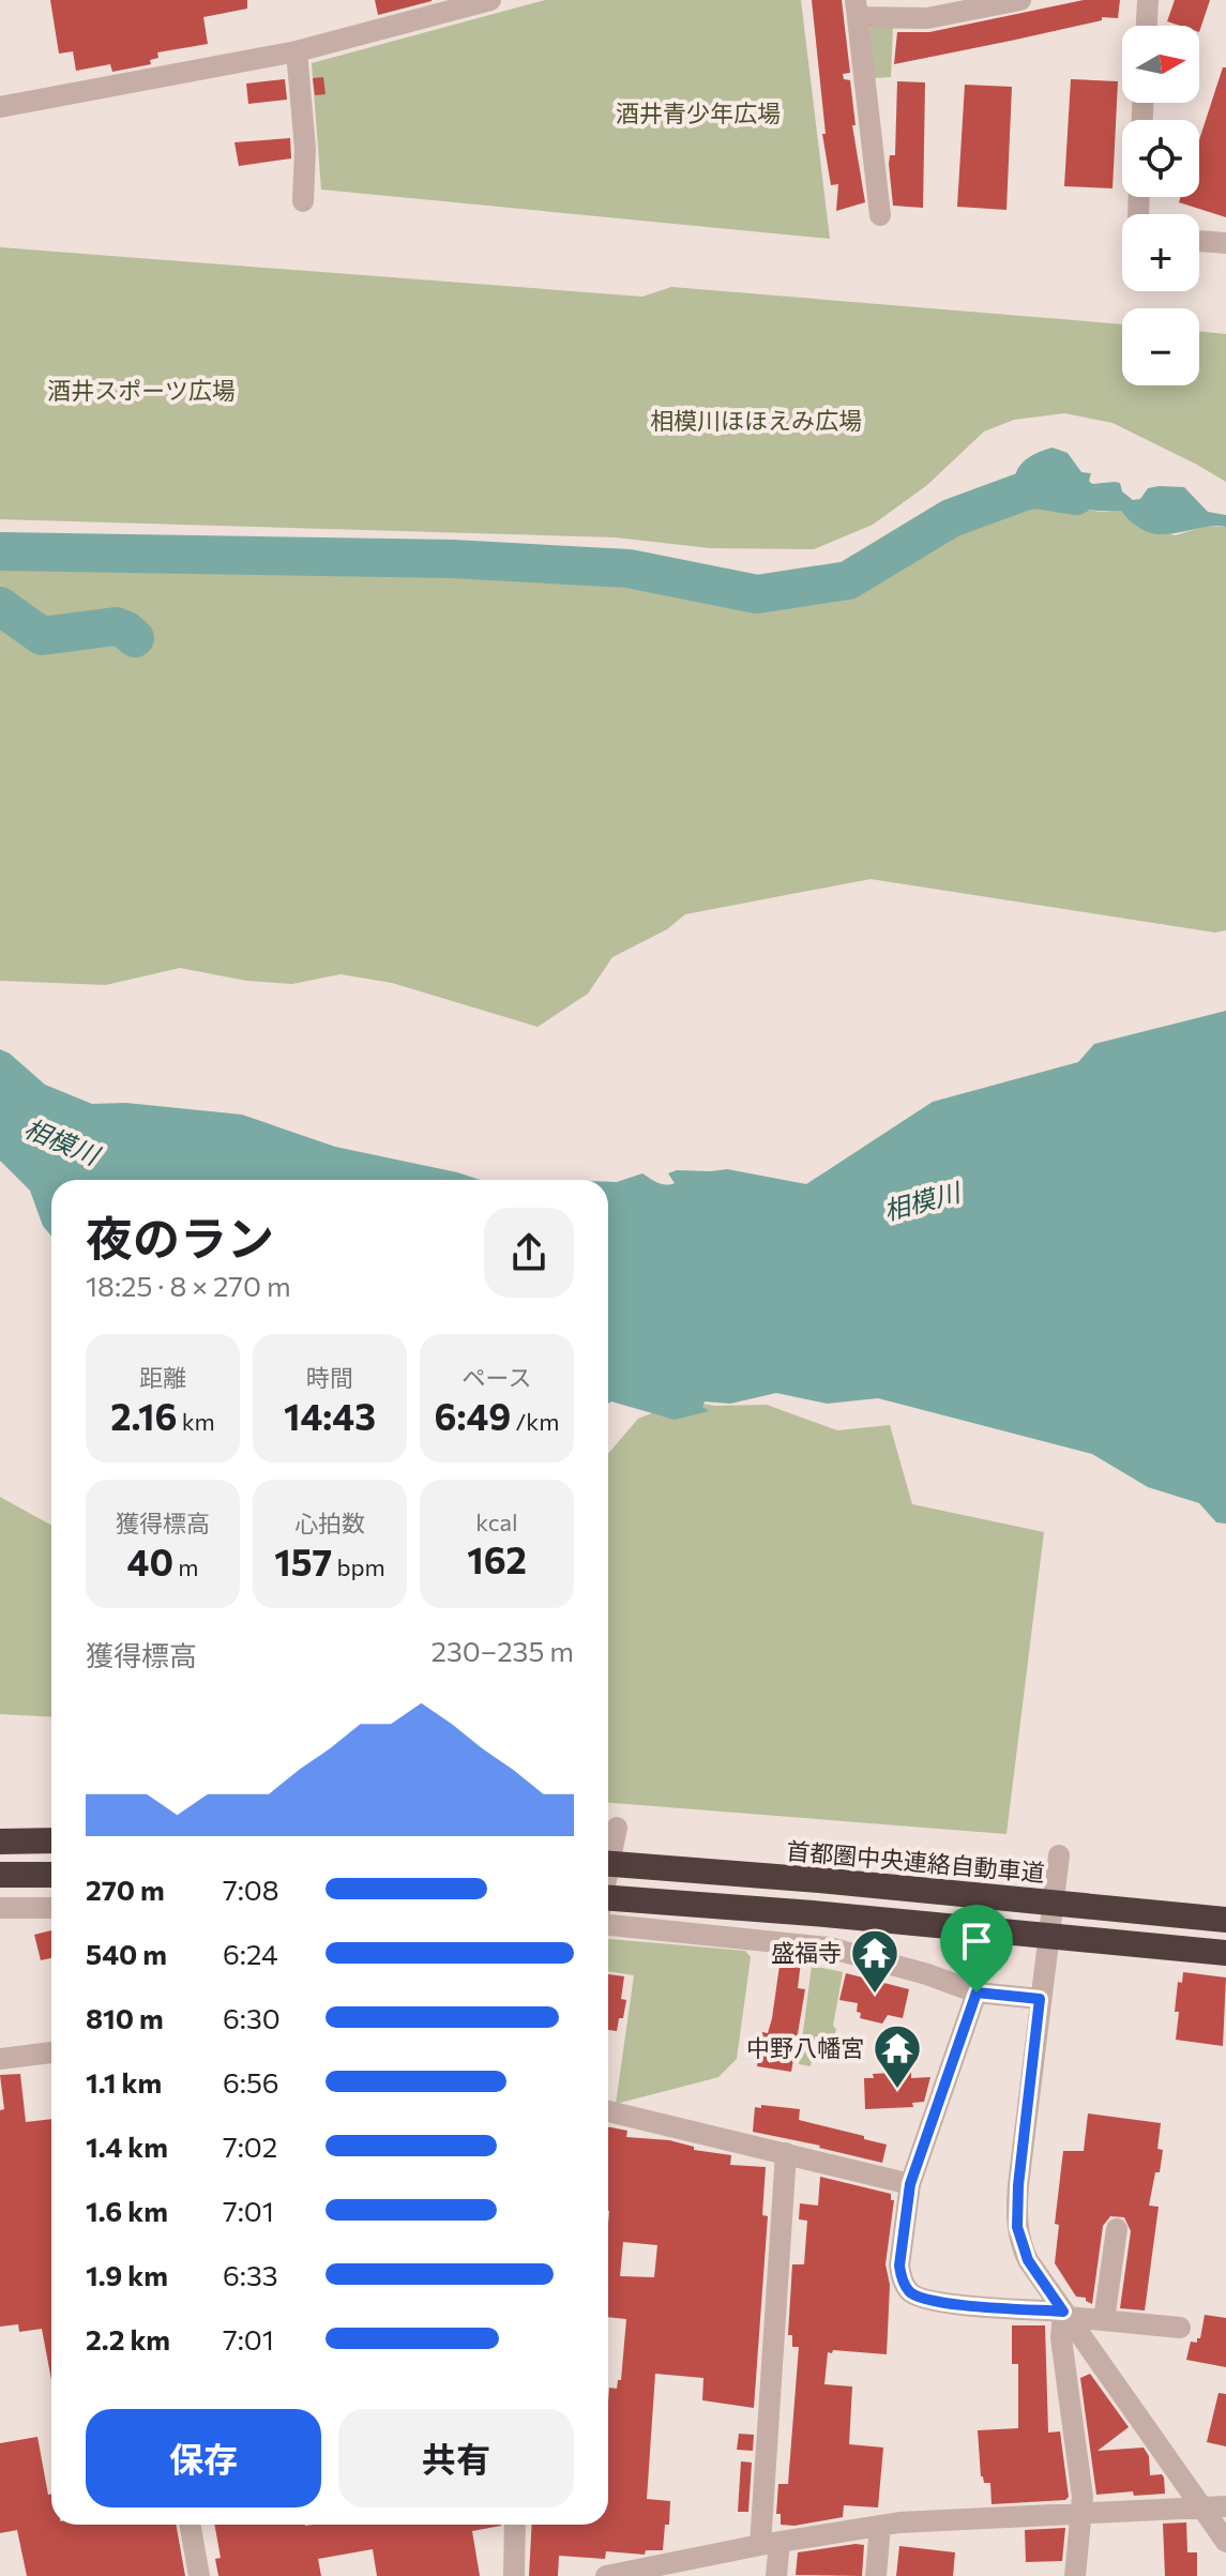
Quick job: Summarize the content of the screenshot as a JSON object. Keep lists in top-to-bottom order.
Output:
{
  "streets": {
    "highway": ["首都圏中央連絡自動車道"]
  },
  "water": ["相模川"],
  "parks": ["酒井青少年広場", "酒井スポーツ広場", "相模川ほほえみ広場"],
  "places": {
    "temple": ["盛福寺", "中野八幡宮"]
  },
  "north": "right",
  "page": {
    "map_buttons": ["+", "−"],
    "heading": ["夜のラン", "18:25 · 8 × 270 m"],
    "stats": [
      ["距離", "2.16 km"],
      ["時間", "14:43"],
      ["ペース", "6:49 /km"],
      ["獲得標高", "40 m"],
      ["心拍数", "157 bpm"],
      ["kcal", "162"]
    ],
    "chart": ["獲得標高", "230–235 m"],
    "list": [
      {
        "name": "270 m",
        "note": "7:08"
      },
      {
        "name": "540 m",
        "note": "6:24"
      },
      {
        "name": "810 m",
        "note": "6:30"
      },
      {
        "name": "1.1 km",
        "note": "6:56"
      },
      {
        "name": "1.4 km",
        "note": "7:02"
      },
      {
        "name": "1.6 km",
        "note": "7:01"
      },
      {
        "name": "1.9 km",
        "note": "6:33"
      },
      {
        "name": "2.2 km",
        "note": "7:01"
      }
    ],
    "buttons": ["保存", "共有"]
  }
}
